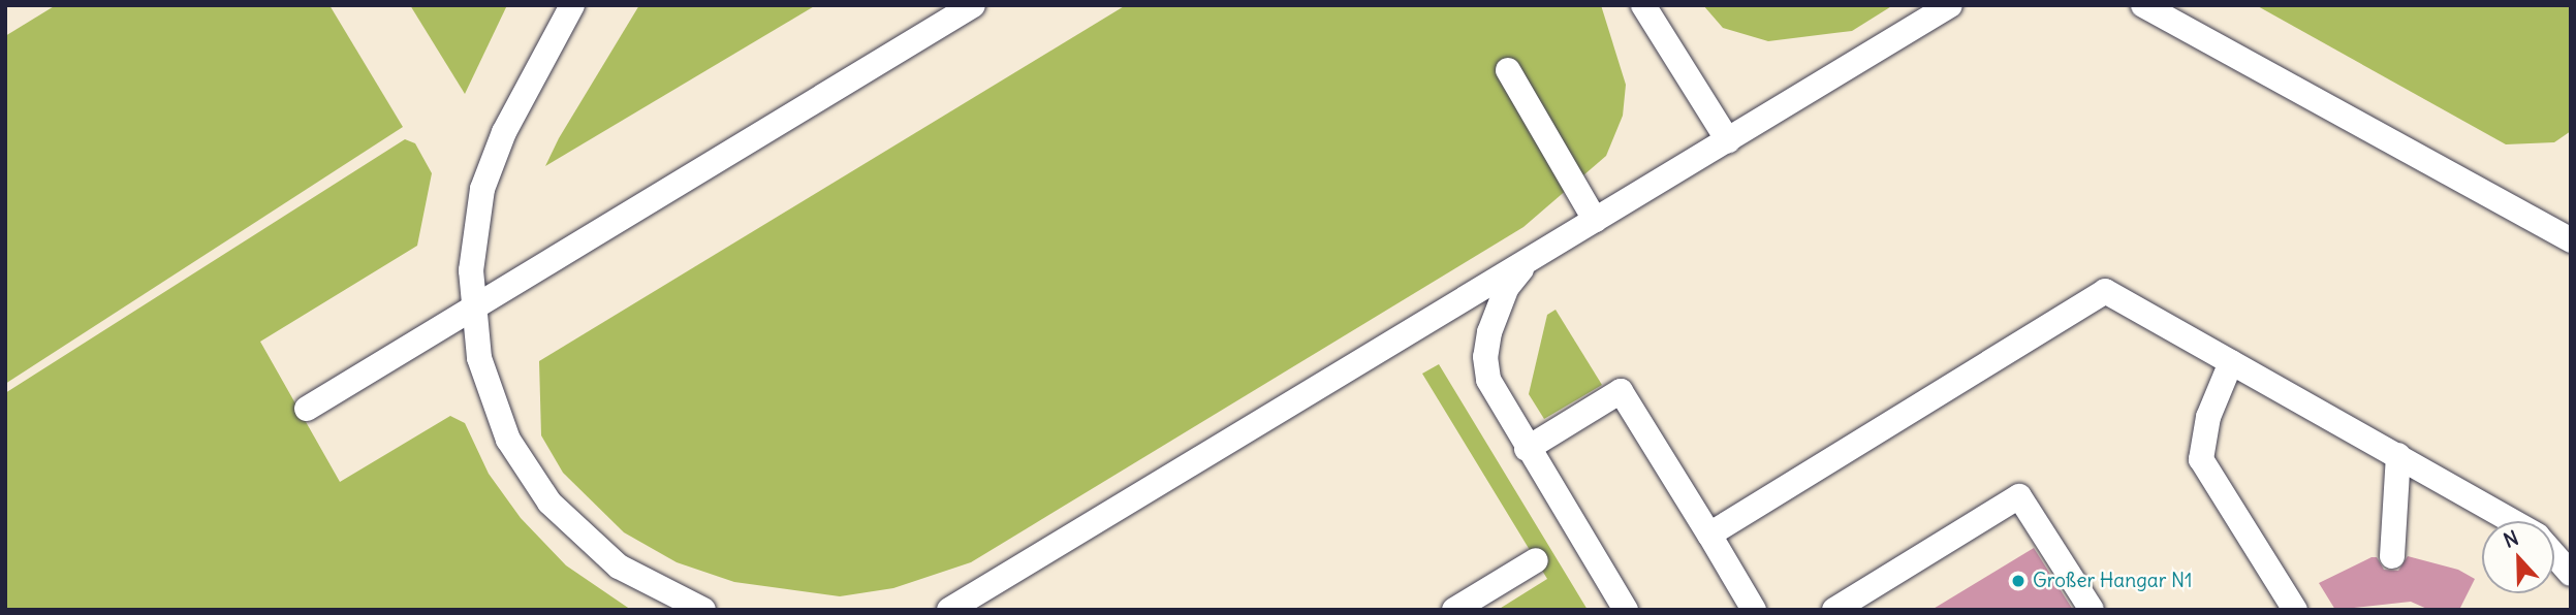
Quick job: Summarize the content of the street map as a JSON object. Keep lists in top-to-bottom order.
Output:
{
  "places": ["Großer Hangar N1"],
  "north": "top"
}
